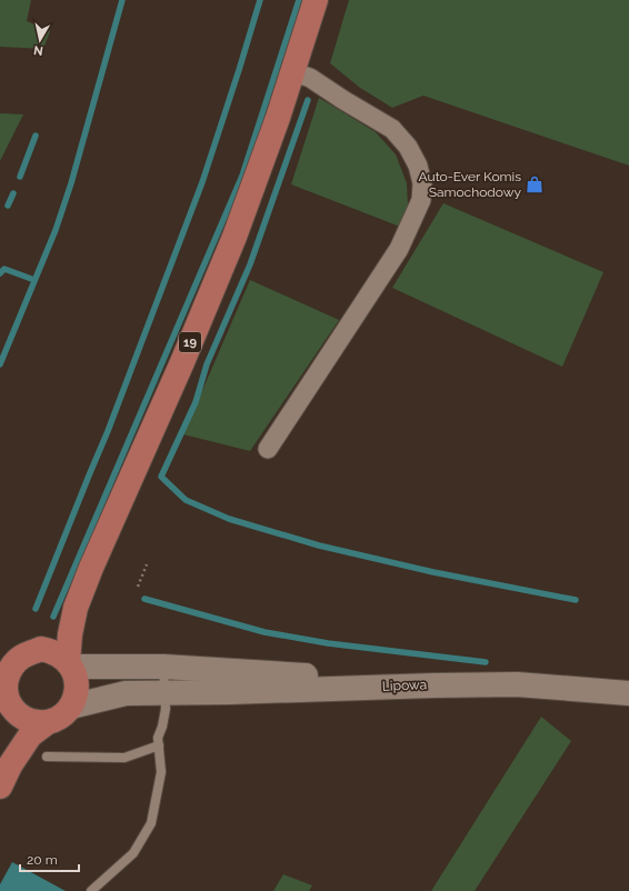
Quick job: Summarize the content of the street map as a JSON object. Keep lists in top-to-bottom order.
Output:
{
  "streets": {
    "highway": ["19", "Lipowa"]
  },
  "crossings": [
    ["19", "Lipowa"]
  ],
  "places": {
    "shop": ["Auto-Ever Komis Samochodowy"]
  },
  "scale_bar": "20 m",
  "north": "bottom"
}
